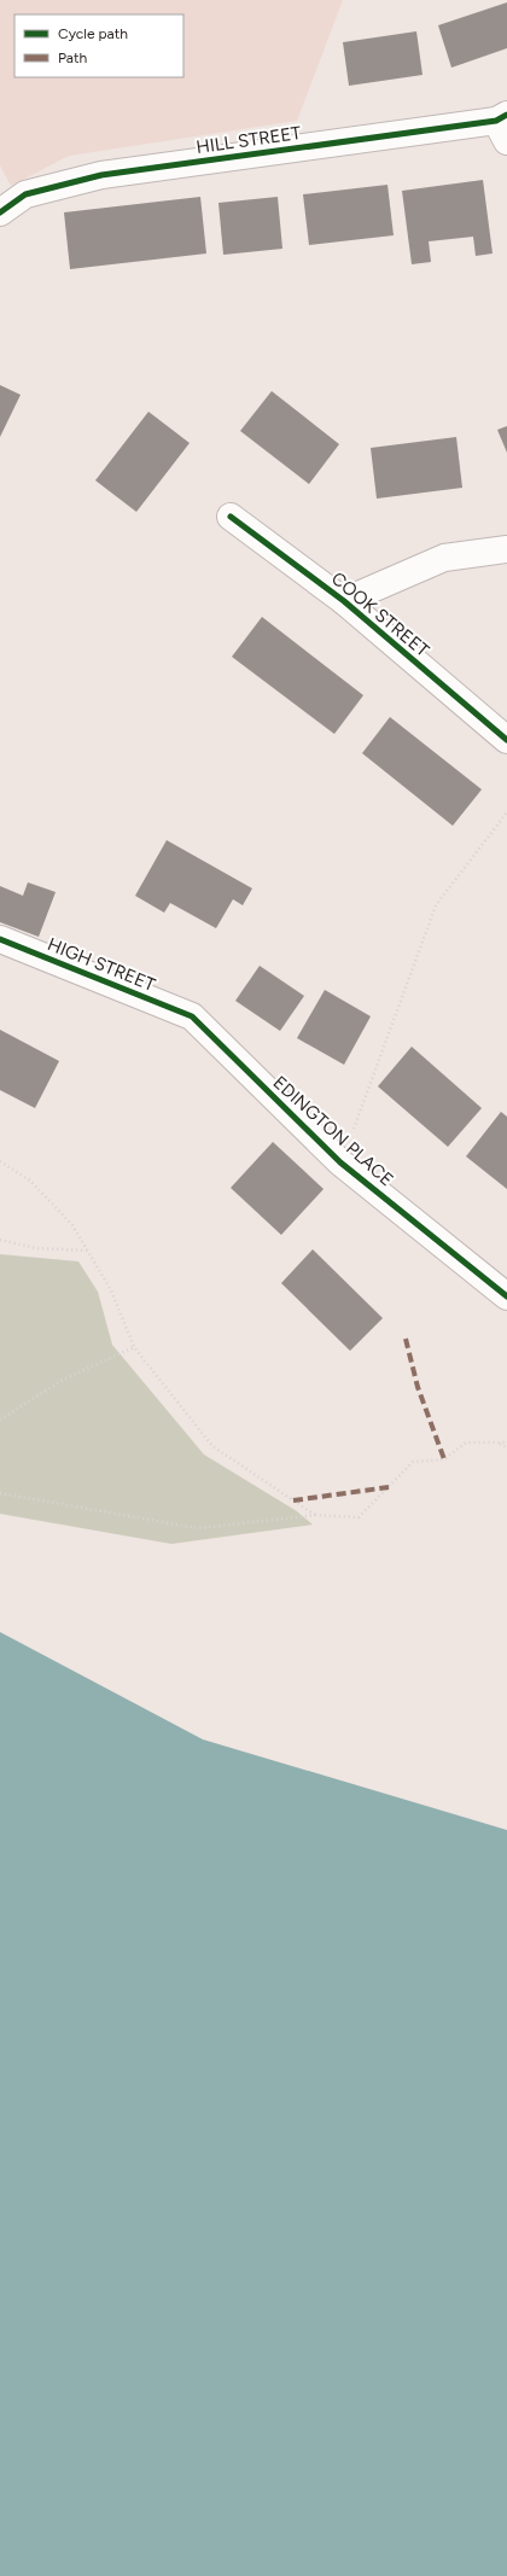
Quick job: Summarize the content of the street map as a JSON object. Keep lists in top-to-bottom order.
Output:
{
  "streets": {
    "street": [
      "HILL STREET",
      "COOK STREET",
      "HIGH STREET",
      "EDINGTON PLACE"
    ]
  },
  "crossings": [
    ["HIGH STREET", "EDINGTON PLACE"]
  ],
  "legend": ["Cycle path", "Path"]
}
